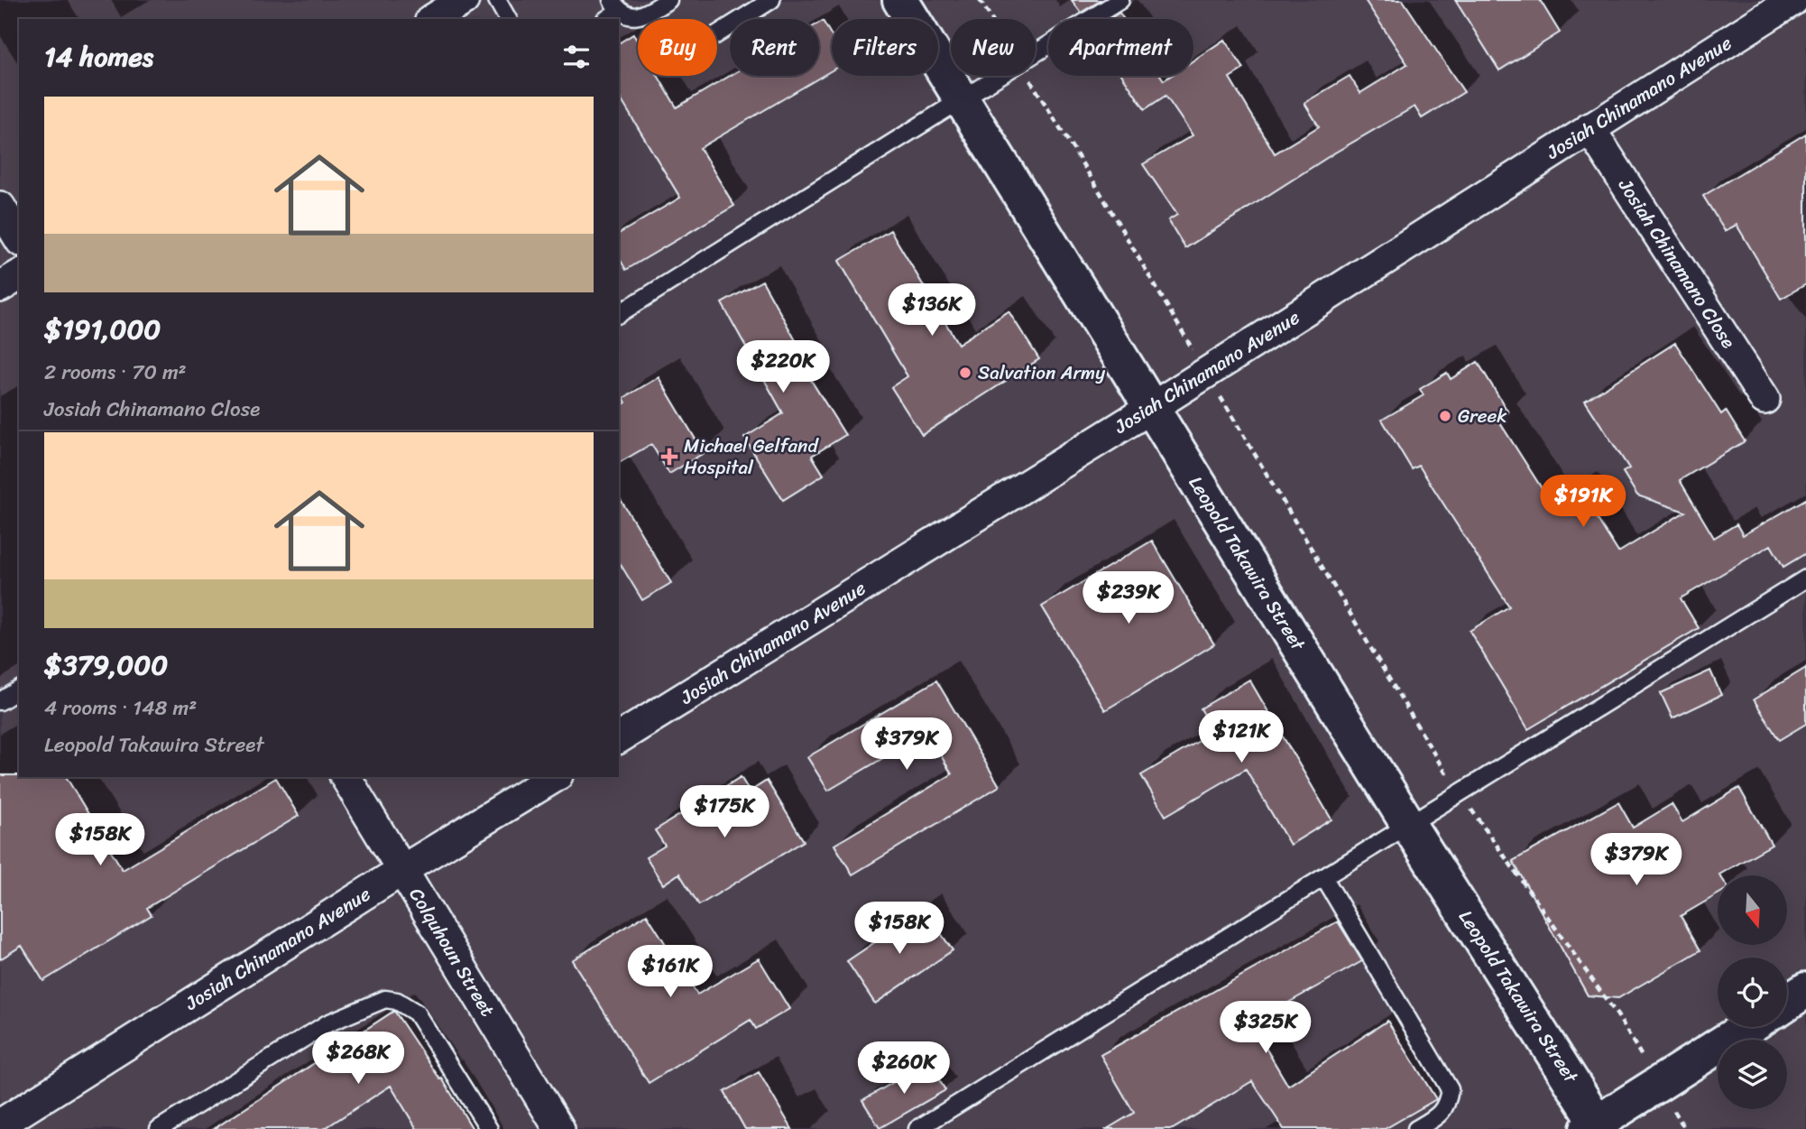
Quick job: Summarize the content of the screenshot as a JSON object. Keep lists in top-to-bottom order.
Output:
{
  "streets": {
    "main road": ["Leopold Takawira Street"],
    "street": ["Josiah Chinamano Avenue", "Josiah Chinamano Close", "Colquhoun Street"]
  },
  "crossings": [
    ["Josiah Chinamano Avenue", "Josiah Chinamano Close"],
    ["Josiah Chinamano Avenue", "Leopold Takawira Street"],
    ["Josiah Chinamano Avenue", "Colquhoun Street"]
  ],
  "places": {
    "other": ["Salvation Army", "Greek"],
    "health": ["Michael Gelfand Hospital"]
  },
  "north": "bottom",
  "page": {
    "chip": [
      "Buy",
      "Rent",
      "Filters",
      "New",
      "Apartment"
    ],
    "heading": "14 homes",
    "list": [
      {
        "name": "$191,000",
        "note": "2 rooms · 70 m² · Josiah Chinamano Close"
      },
      {
        "name": "$379,000",
        "note": "4 rooms · 148 m² · Leopold Takawira Street"
      }
    ],
    "price": [
      "$136K",
      "$220K",
      "$191K",
      "$239K",
      "$121K",
      "$379K",
      "$175K",
      "$158K",
      "$379K",
      "$158K",
      "$161K",
      "$325K",
      "$268K",
      "$260K"
    ]
  }
}
